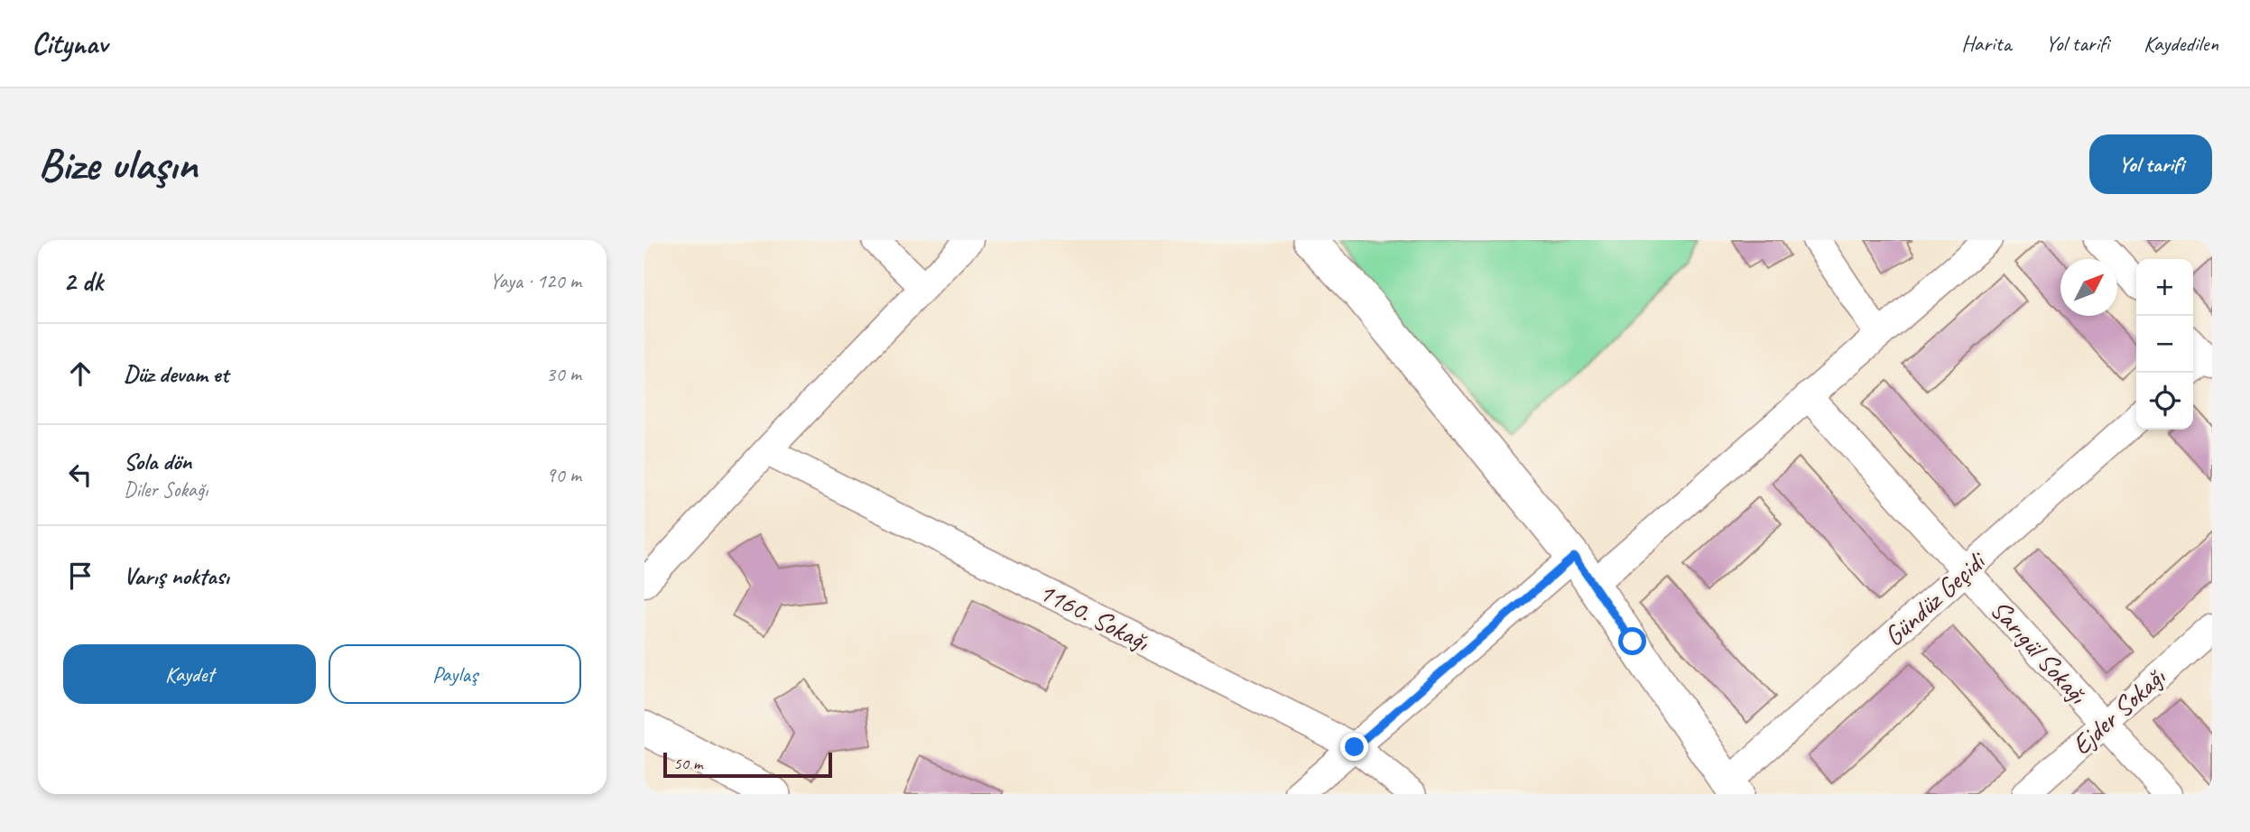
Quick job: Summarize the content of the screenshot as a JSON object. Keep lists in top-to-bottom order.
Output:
{
  "streets": {
    "street": [
      "Gündüz Geçidi",
      "1160. Sokağı",
      "Sarıgül Sokağı",
      "Ejder Sokağı"
    ]
  },
  "crossings": [
    ["Gündüz Geçidi", "Sarıgül Sokağı"],
    ["Sarıgül Sokağı", "Ejder Sokağı"]
  ],
  "scale_bar": "50 m",
  "north": "top right",
  "page": {
    "header": "Citynav",
    "nav": ["Harita", "Yol tarifi", "Kaydedilen"],
    "buttons": [
      "Yol tarifi",
      ["Kaydet", "Paylaş"]
    ],
    "title": "Bize ulaşın",
    "heading": ["2 dk", "Yaya · 120 m"],
    "map_buttons": ["+", "−"],
    "list": [
      ["Düz devam et", "30 m"],
      ["Sola dön", "Diler Sokağı", "90 m"],
      "Varış noktası"
    ],
    "scale": "50 m"
  }
}
